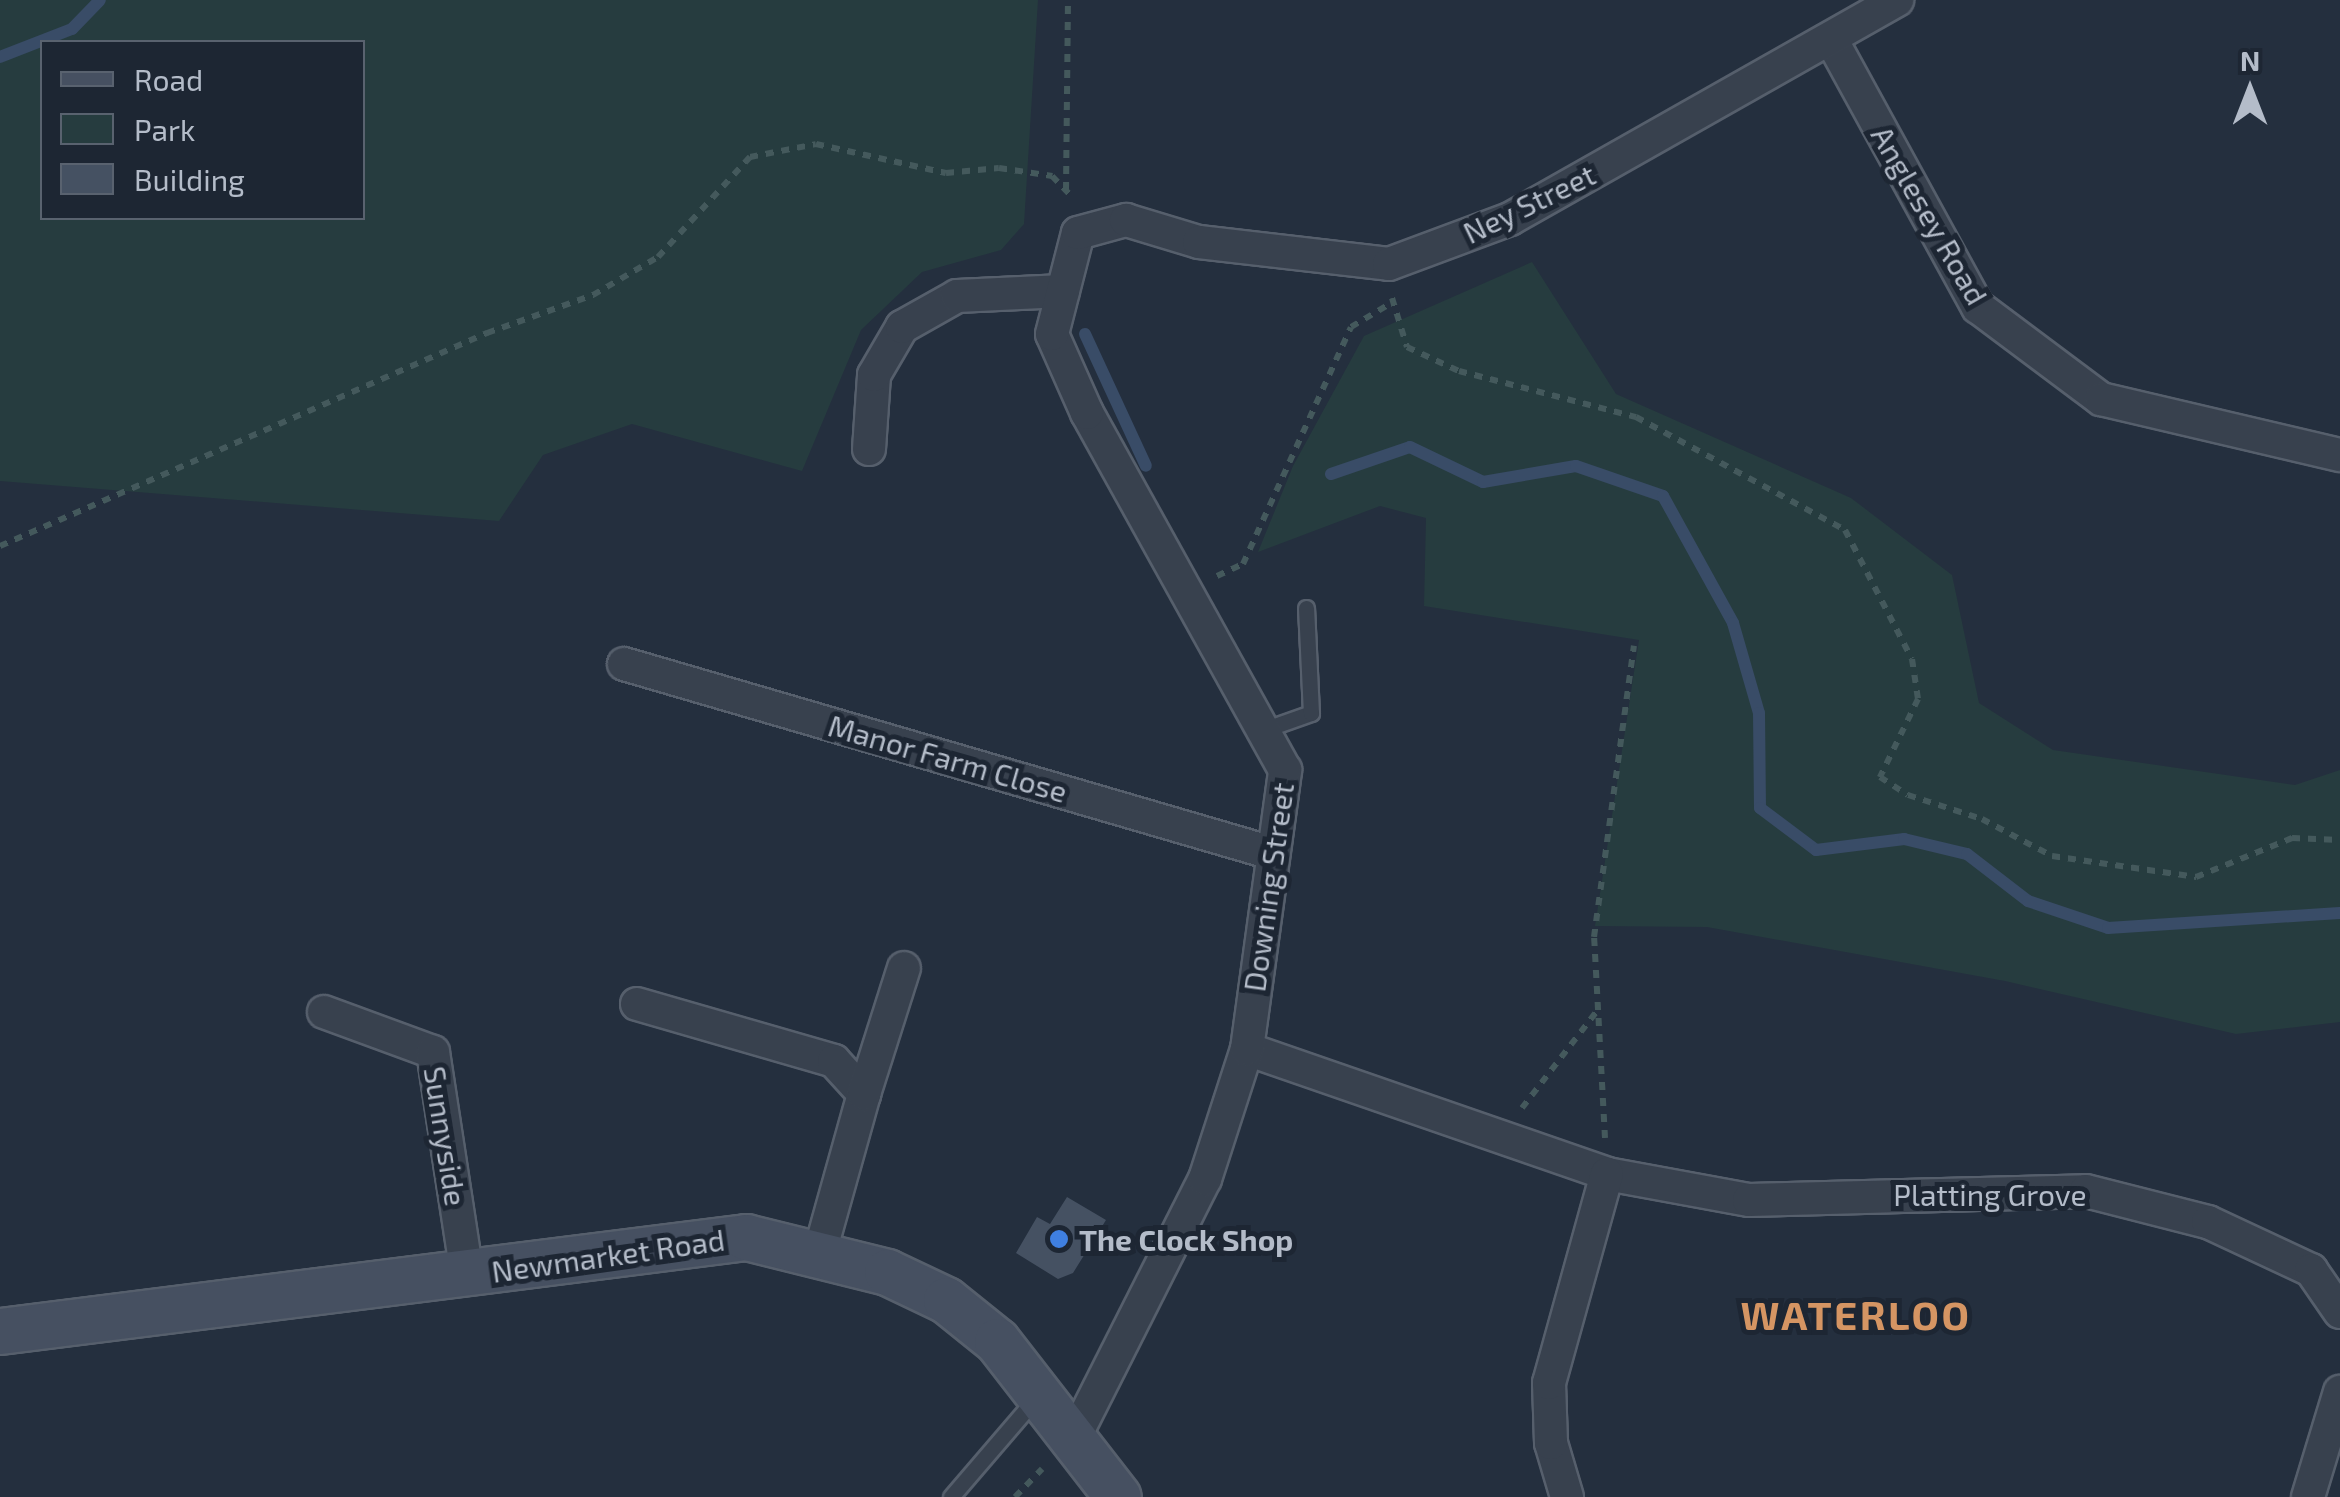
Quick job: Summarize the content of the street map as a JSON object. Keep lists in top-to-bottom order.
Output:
{
  "streets": {
    "street": [
      "Ney Street",
      "Anglesey Road",
      "Manor Farm Close",
      "Downing Street",
      "Sunnyside",
      "Platting Grove",
      "Newmarket Road"
    ]
  },
  "crossings": [
    ["Ney Street", "Anglesey Road"],
    ["Ney Street", "Downing Street"],
    ["Manor Farm Close", "Downing Street"],
    ["Downing Street", "Platting Grove"],
    ["Downing Street", "Newmarket Road"],
    ["Sunnyside", "Newmarket Road"]
  ],
  "districts": ["WATERLOO"],
  "places": ["The Clock Shop"],
  "legend": ["Road", "Park", "Building"],
  "north": "top"
}
